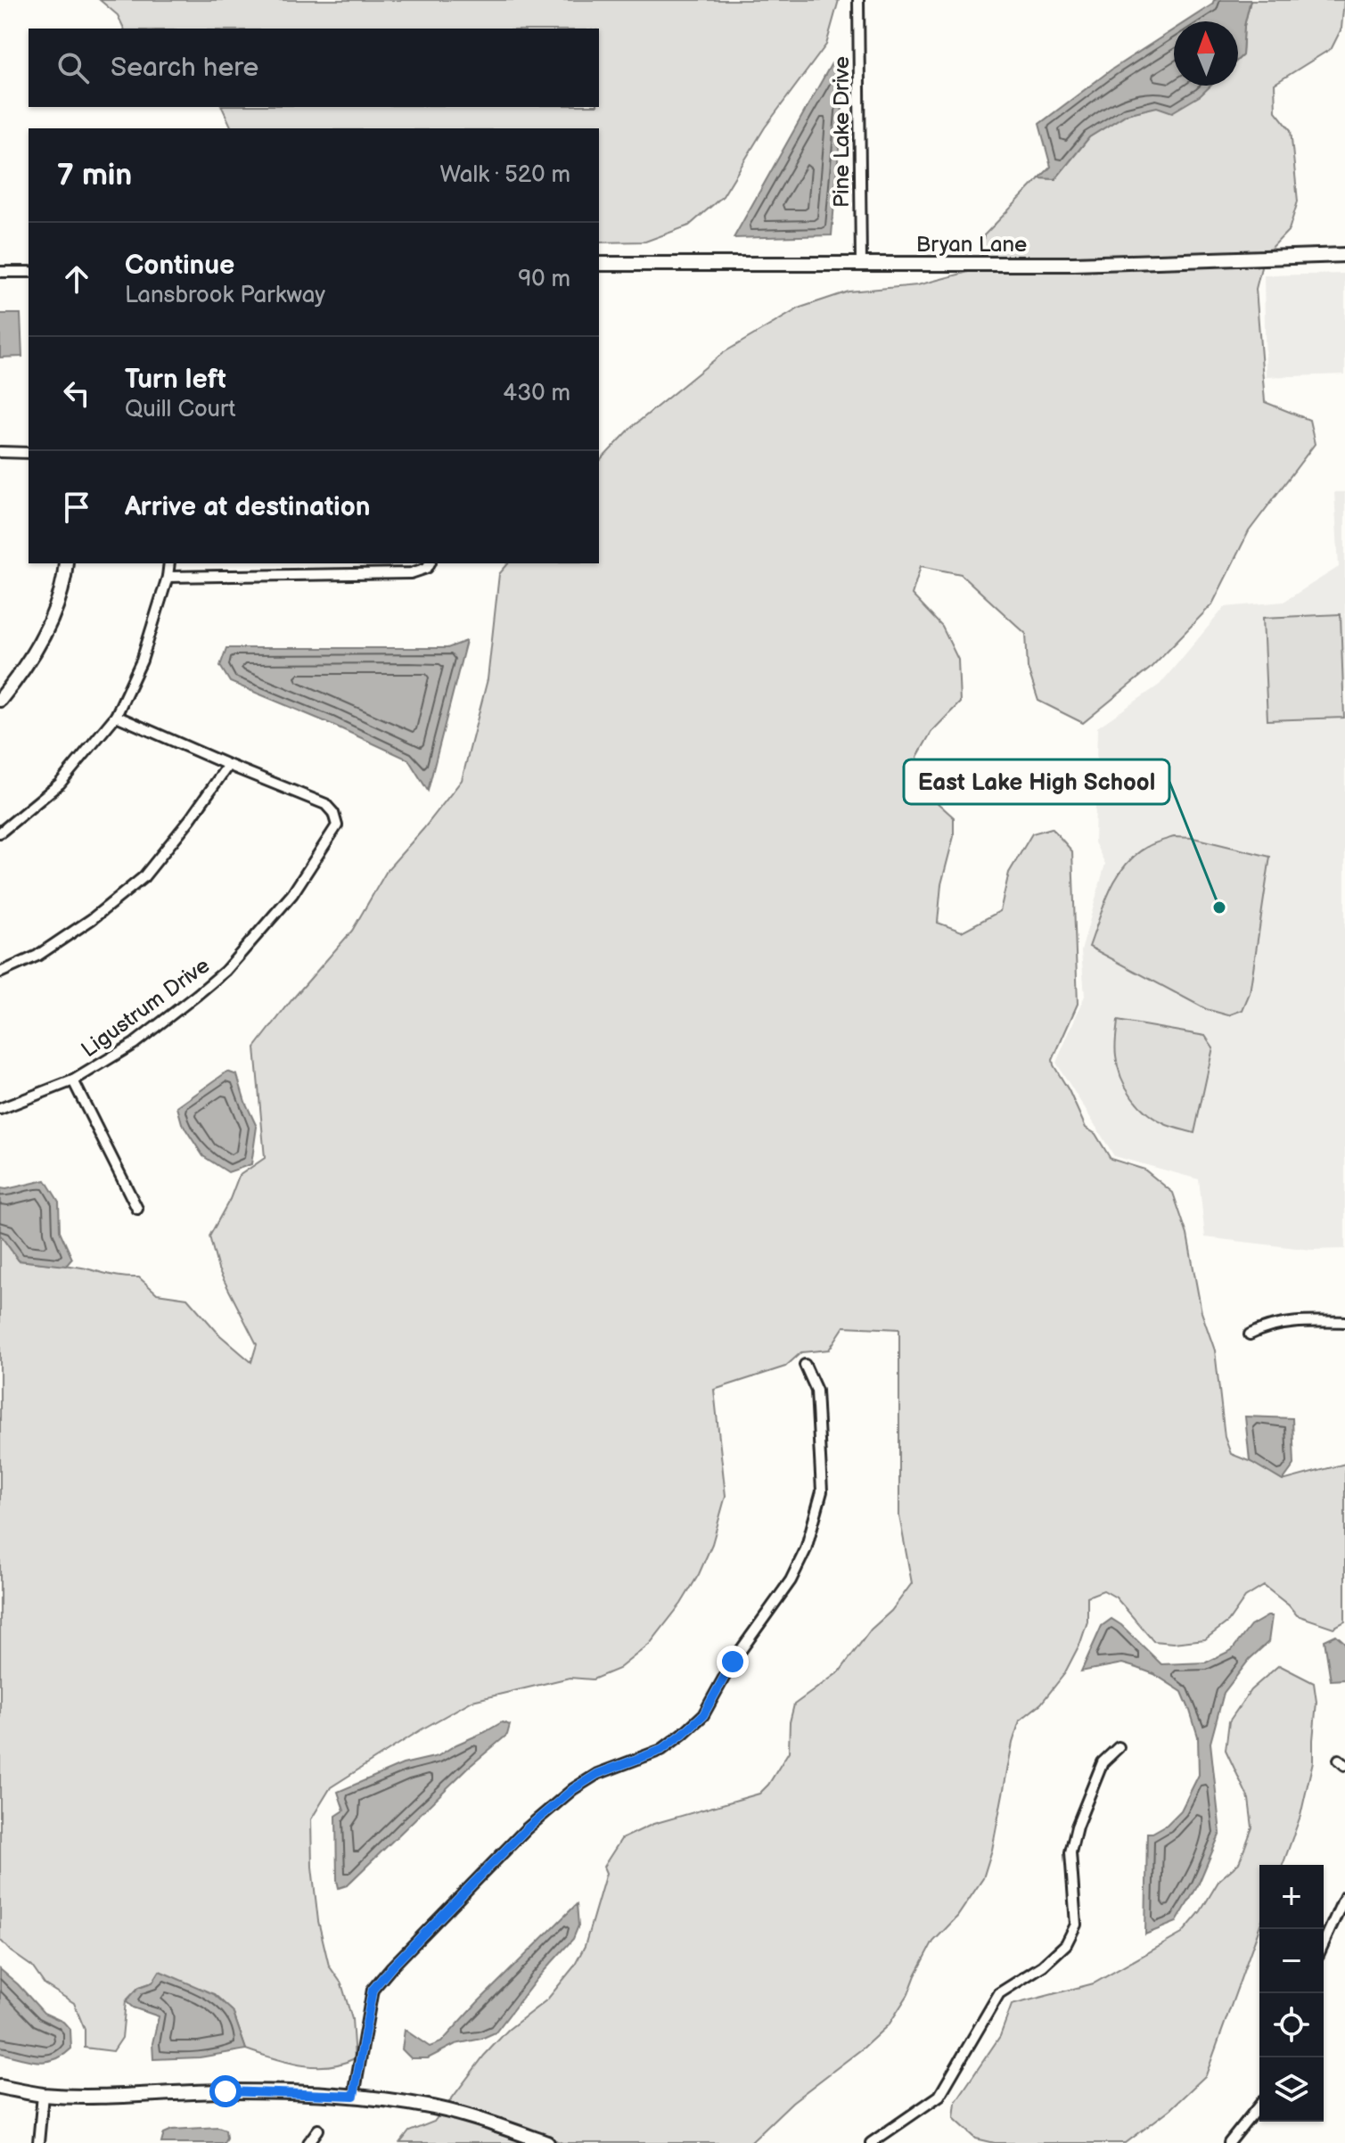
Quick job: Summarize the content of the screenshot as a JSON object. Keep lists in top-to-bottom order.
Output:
{
  "streets": {
    "street": ["Pine Lake Drive", "Bryan Lane", "Ligustrum Drive"]
  },
  "crossings": [
    ["Pine Lake Drive", "Bryan Lane"]
  ],
  "places": ["East Lake High School"],
  "north": "top",
  "page": {
    "search": "Search here",
    "heading": ["7 min", "Walk · 520 m"],
    "list": [
      ["Continue", "Lansbrook Parkway", "90 m"],
      ["Turn left", "Quill Court", "430 m"],
      "Arrive at destination"
    ],
    "map_buttons": ["+", "−"]
  }
}
